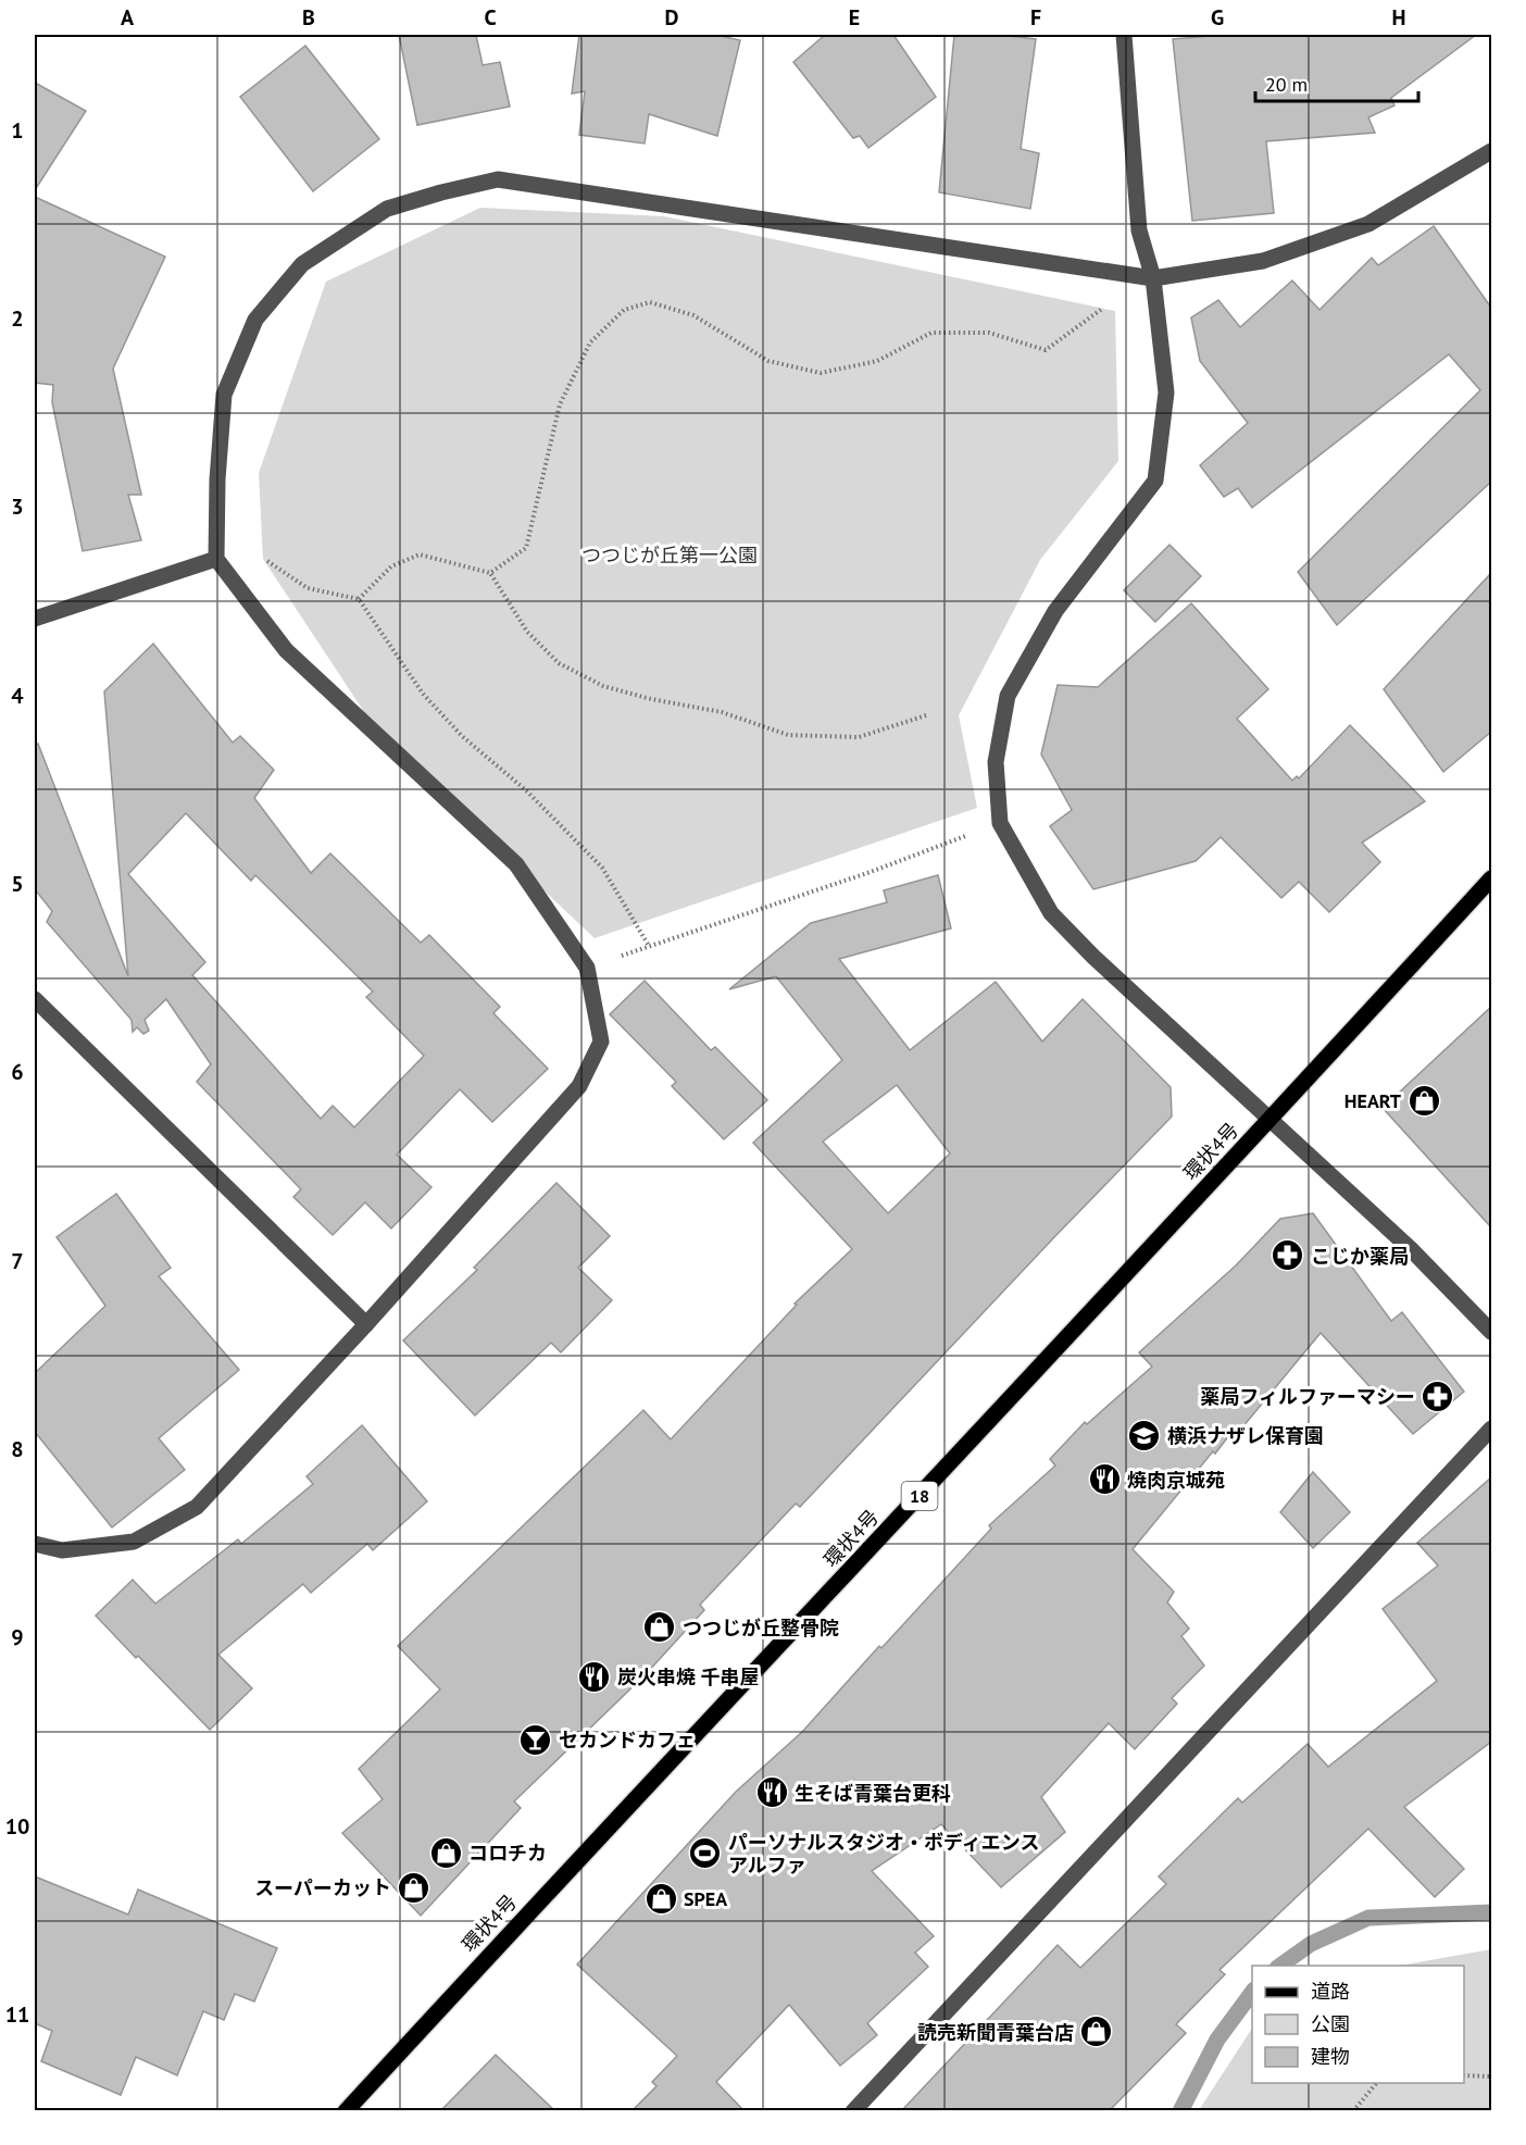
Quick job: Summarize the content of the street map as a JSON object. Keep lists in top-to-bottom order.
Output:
{
  "streets": {
    "main road": ["環状4号", "18"]
  },
  "parks": ["つつじが丘第一公園"],
  "places": {
    "shop": [
      "HEART",
      "つつじが丘整骨院",
      "コロチカ",
      "スーパーカット",
      "SPEA",
      "読売新聞青葉台店"
    ],
    "pharmacy": ["こじか薬局", "薬局フィルファーマシー"],
    "school or university": ["横浜ナザレ保育園"],
    "restaurant": ["焼肉京城苑", "炭火串焼 千串屋", "生そば青葉台更科"],
    "bar": ["セカンドカフェ"],
    "sports": ["パーソナルスタジオ・ボディエンス アルファ"]
  },
  "legend": ["道路", "公園", "建物"],
  "scale_bar": "20 m",
  "grid": {
    "columns": [
      "A",
      "B",
      "C",
      "D",
      "E",
      "F",
      "G",
      "H"
    ],
    "rows": [
      "1",
      "2",
      "3",
      "4",
      "5",
      "6",
      "7",
      "8",
      "9",
      "10",
      "11"
    ]
  }
}
